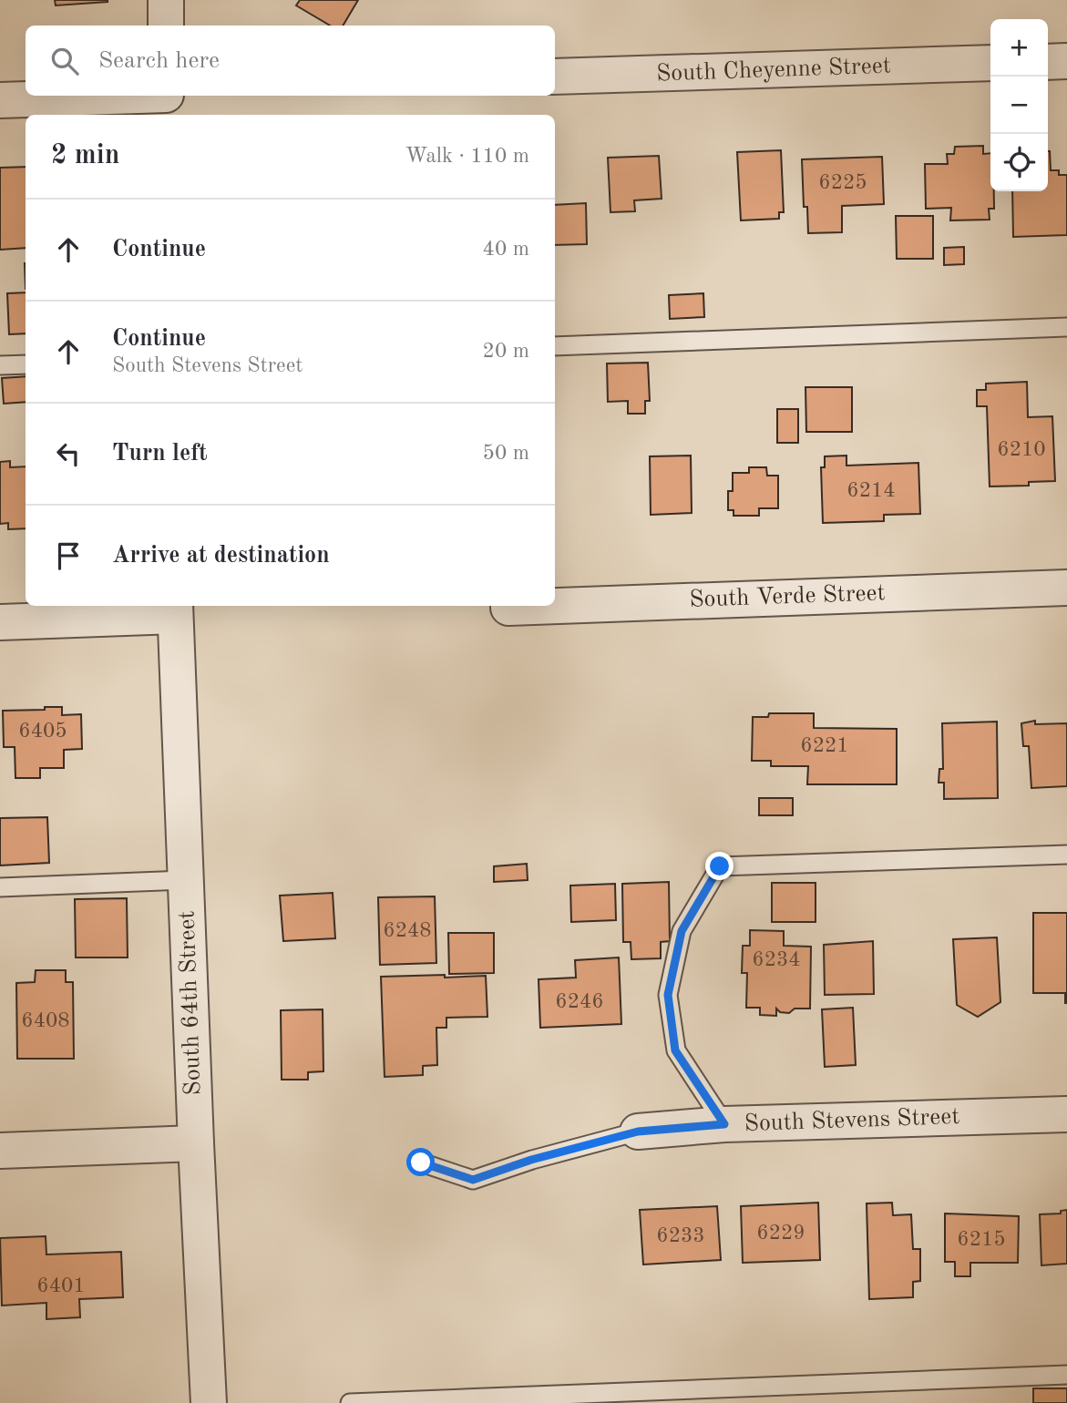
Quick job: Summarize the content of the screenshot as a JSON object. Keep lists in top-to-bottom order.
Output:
{
  "streets": {
    "street": [
      "South Cheyenne Street",
      "South Verde Street",
      "South 64th Street",
      "South Stevens Street"
    ]
  },
  "house_numbers": [
    "6225",
    "6210",
    "6214",
    "6405",
    "6221",
    "6248",
    "6234",
    "6246",
    "6408",
    "6229",
    "6233",
    "6215",
    "6401"
  ],
  "page": {
    "map_buttons": ["+", "−"],
    "search": "Search here",
    "heading": ["2 min", "Walk · 110 m"],
    "list": [
      ["Continue", "40 m"],
      ["Continue", "South Stevens Street", "20 m"],
      ["Turn left", "50 m"],
      "Arrive at destination"
    ]
  }
}
